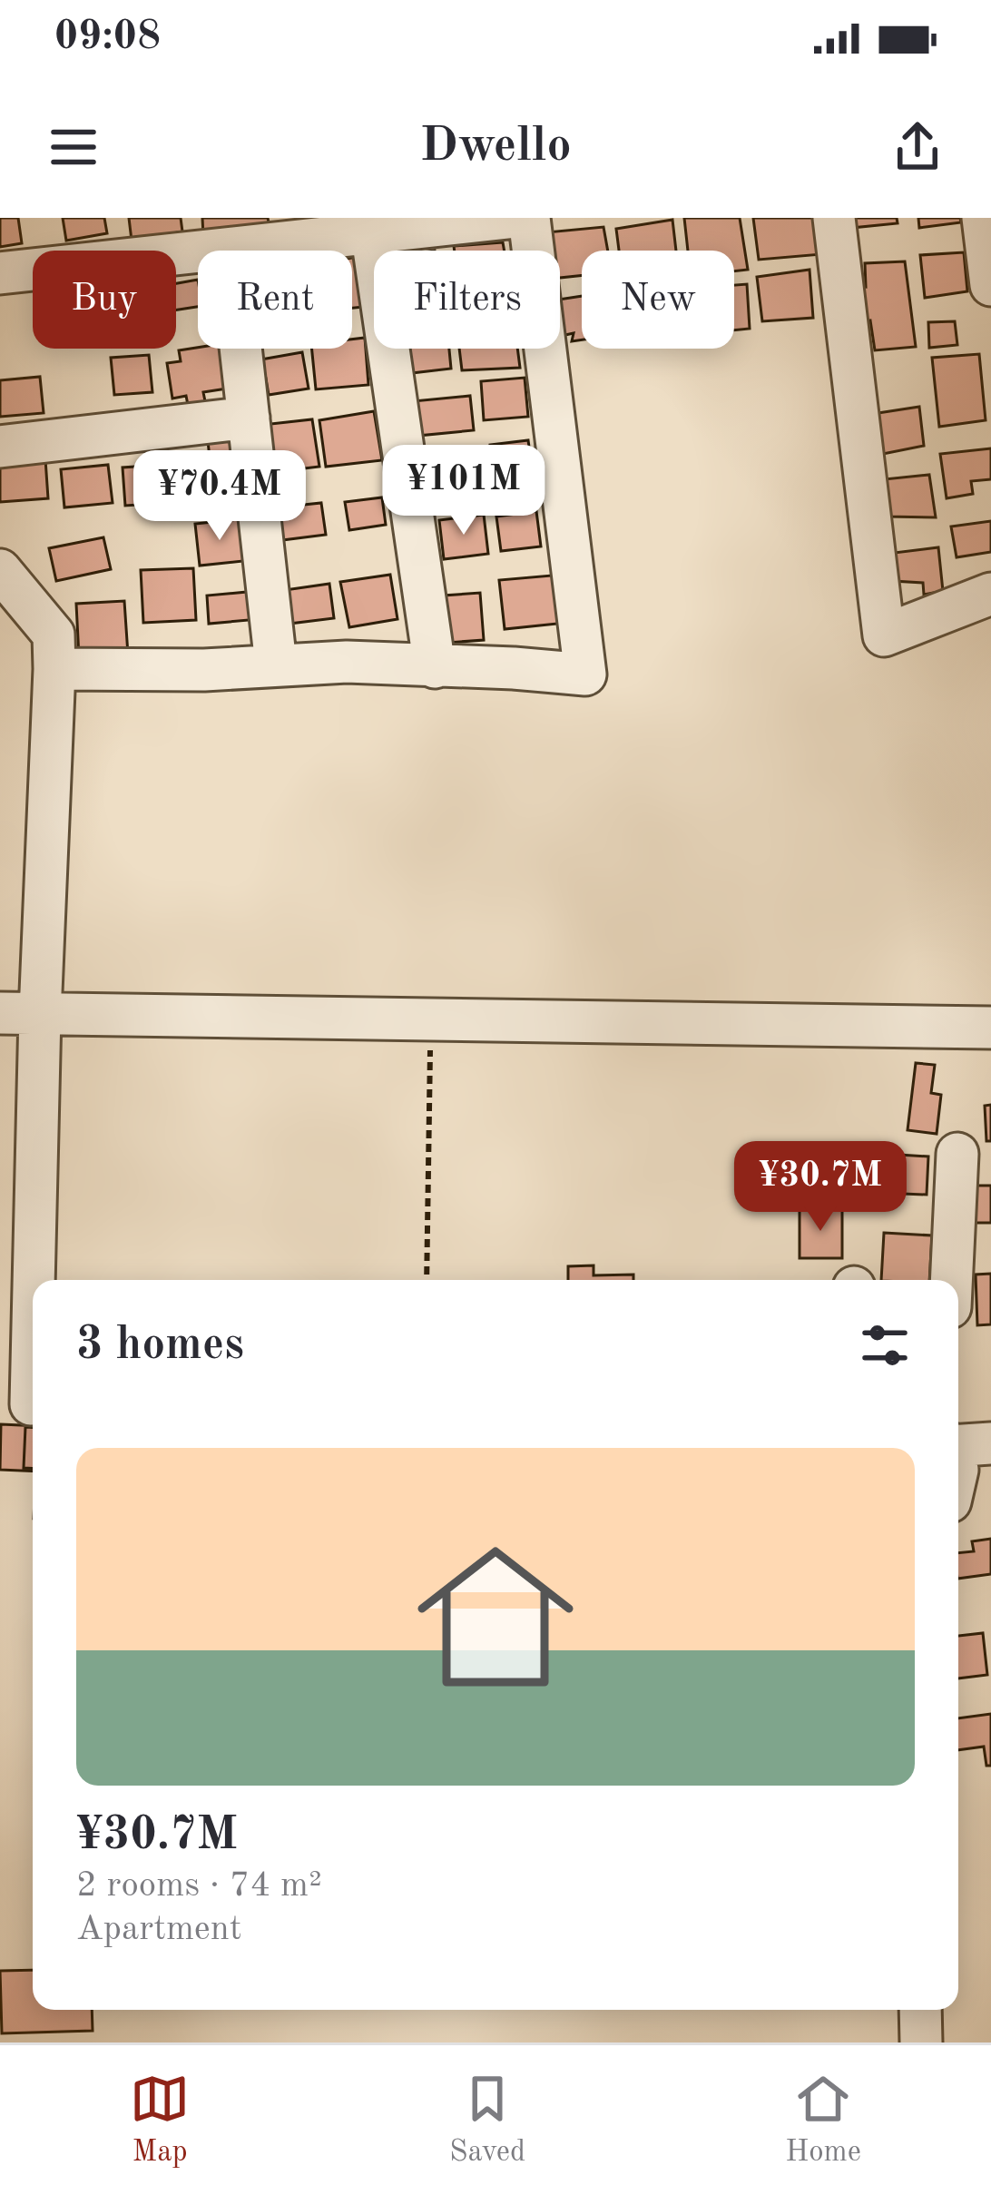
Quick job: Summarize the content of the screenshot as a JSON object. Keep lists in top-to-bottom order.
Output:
{
  "page": {
    "status": "09:08",
    "header": "Dwello",
    "chip": [
      "Buy",
      "Rent",
      "Filters",
      "New"
    ],
    "price": ["¥101M", "¥70.4M", "¥30.7M"],
    "heading": "3 homes",
    "list": [
      {
        "name": "¥30.7M",
        "note": "2 rooms · 74 m² · Apartment"
      }
    ],
    "tabs": ["Map", "Saved", "Home"]
  }
}
